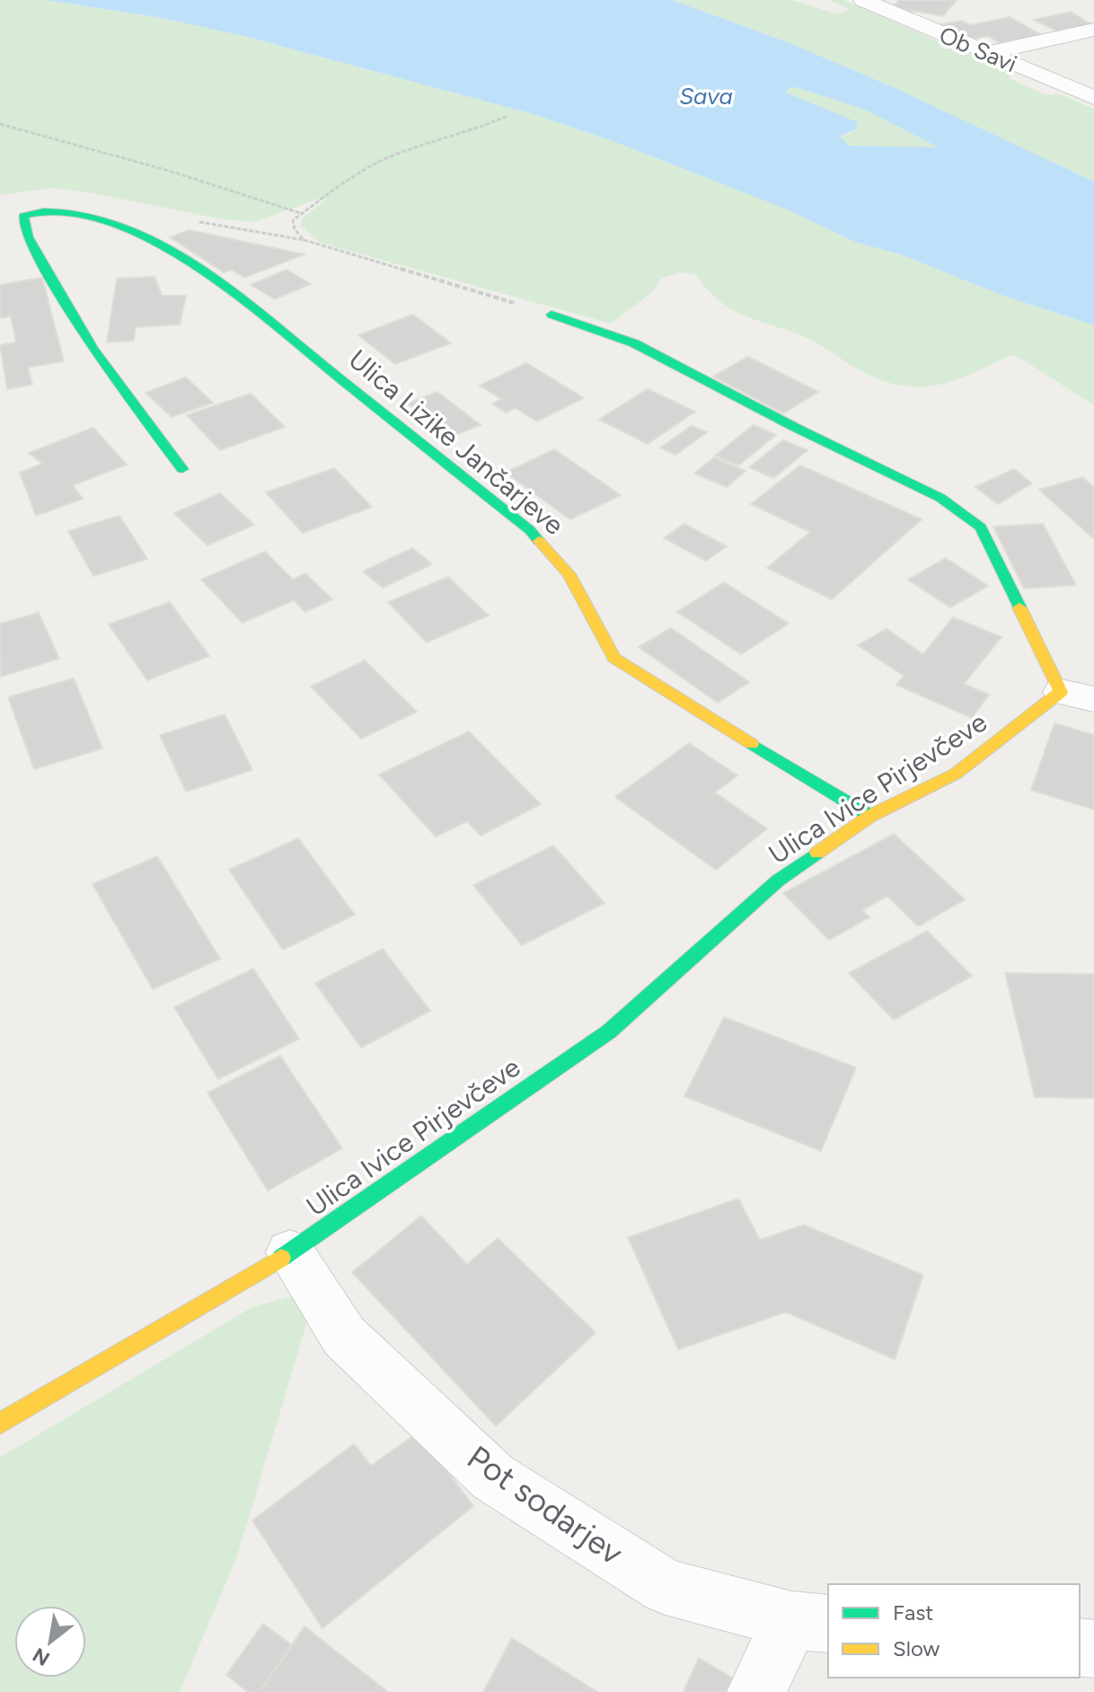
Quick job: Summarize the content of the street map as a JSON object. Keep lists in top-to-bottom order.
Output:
{
  "streets": {
    "street": [
      "Ob Savi",
      "Ulica Lizike Jančarjeve",
      "Ulica Ivice Pirjevčeve",
      "Pot sodarjev"
    ]
  },
  "crossings": [
    ["Ulica Lizike Jančarjeve", "Ulica Ivice Pirjevčeve"],
    ["Ulica Ivice Pirjevčeve", "Pot sodarjev"]
  ],
  "water": ["Sava"],
  "legend": ["Fast", "Slow"],
  "north": "bottom left"
}
